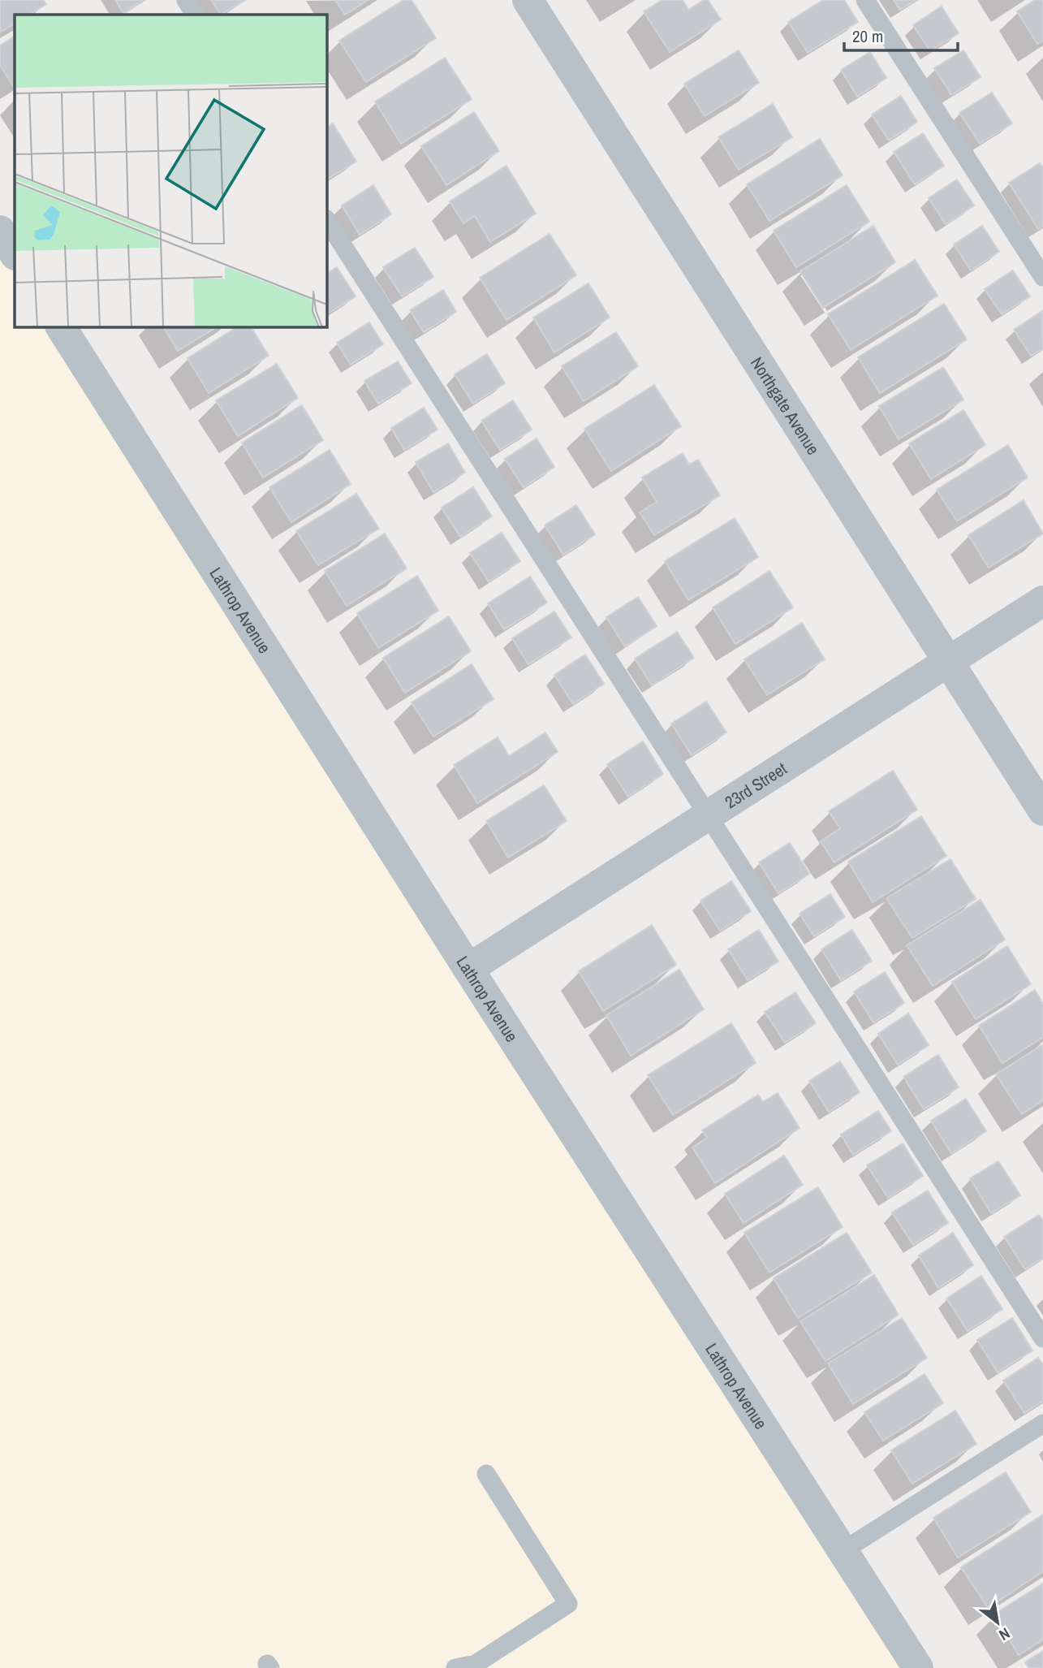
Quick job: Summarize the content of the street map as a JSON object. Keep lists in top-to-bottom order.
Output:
{
  "streets": {
    "street": ["Northgate Avenue", "Lathrop Avenue", "23rd Street"]
  },
  "crossings": [
    ["Northgate Avenue", "23rd Street"],
    ["Lathrop Avenue", "23rd Street"]
  ],
  "scale_bar": "20 m",
  "north": "bottom right"
}
